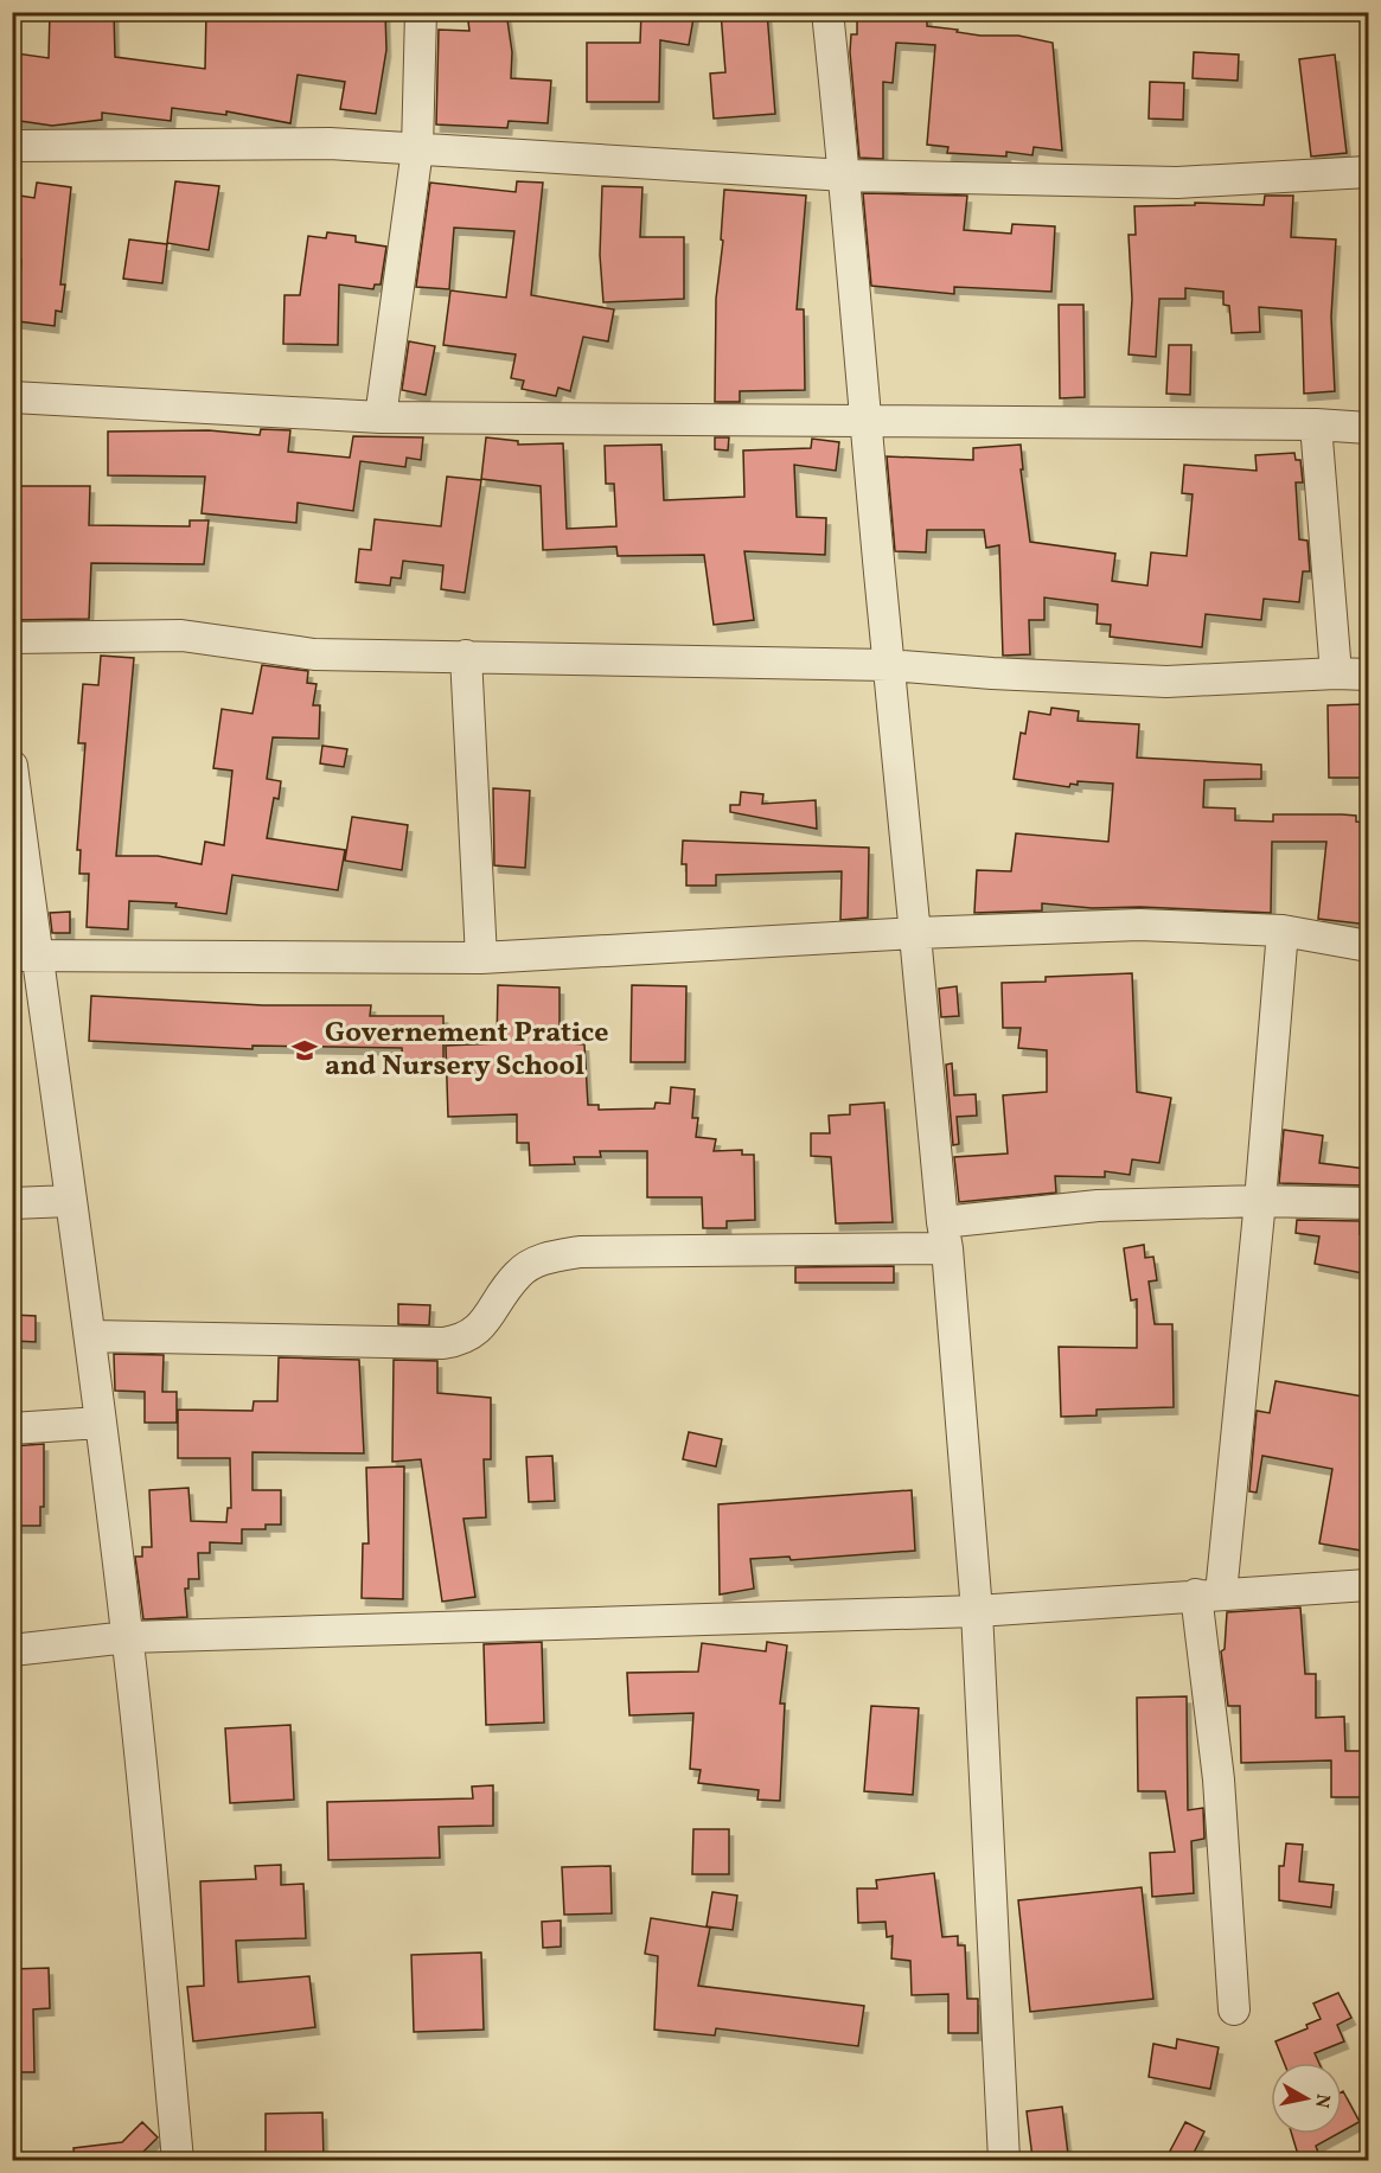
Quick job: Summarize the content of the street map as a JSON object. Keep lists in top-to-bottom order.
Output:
{
  "places": {
    "school or university": ["Governement Pratice and Nursery School"]
  },
  "north": "right"
}
